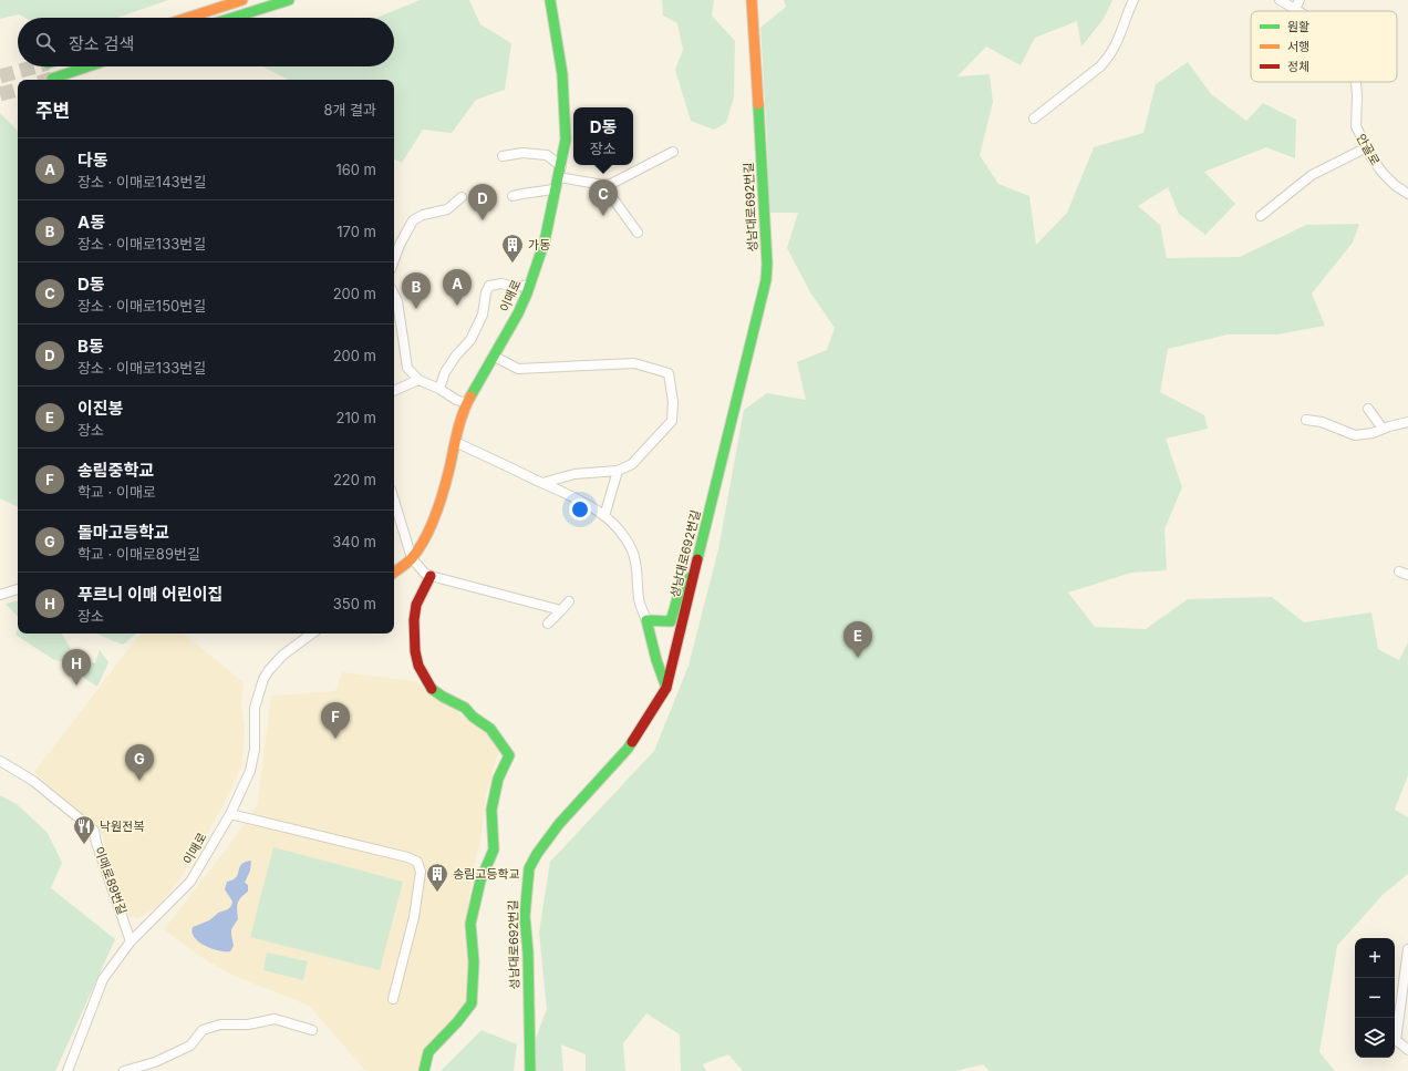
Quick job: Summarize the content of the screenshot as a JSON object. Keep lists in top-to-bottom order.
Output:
{
  "streets": {
    "street": [
      "안골로",
      "성남대로692번길",
      "이매로",
      "이매로89번길"
    ]
  },
  "crossings": [
    ["이매로", "이매로89번길"]
  ],
  "places": {
    "building": ["가동", "송림고등학교"],
    "restaurant": ["낙원전복"]
  },
  "legend": ["원활", "서행", "정체"],
  "page": {
    "search": "장소 검색",
    "heading": ["주변", "8개 결과"],
    "popup": ["D동", "장소"],
    "list": [
      {
        "mark": "A",
        "name": "다동",
        "note": "장소 · 이매로143번길",
        "value": "160 m"
      },
      {
        "mark": "B",
        "name": "A동",
        "note": "장소 · 이매로133번길",
        "value": "170 m"
      },
      {
        "mark": "C",
        "name": "D동",
        "note": "장소 · 이매로150번길",
        "value": "200 m"
      },
      {
        "mark": "D",
        "name": "B동",
        "note": "장소 · 이매로133번길",
        "value": "200 m"
      },
      {
        "mark": "E",
        "name": "이진봉",
        "note": "장소",
        "value": "210 m"
      },
      {
        "mark": "F",
        "name": "송림중학교",
        "note": "학교 · 이매로",
        "value": "220 m"
      },
      {
        "mark": "G",
        "name": "돌마고등학교",
        "note": "학교 · 이매로89번길",
        "value": "340 m"
      },
      {
        "mark": "H",
        "name": "푸르니 이매 어린이집",
        "note": "장소",
        "value": "350 m"
      }
    ],
    "pins": [
      "C",
      "D",
      "A",
      "B",
      "E",
      "H",
      "F",
      "G"
    ],
    "map_buttons": ["+", "−"]
  }
}
